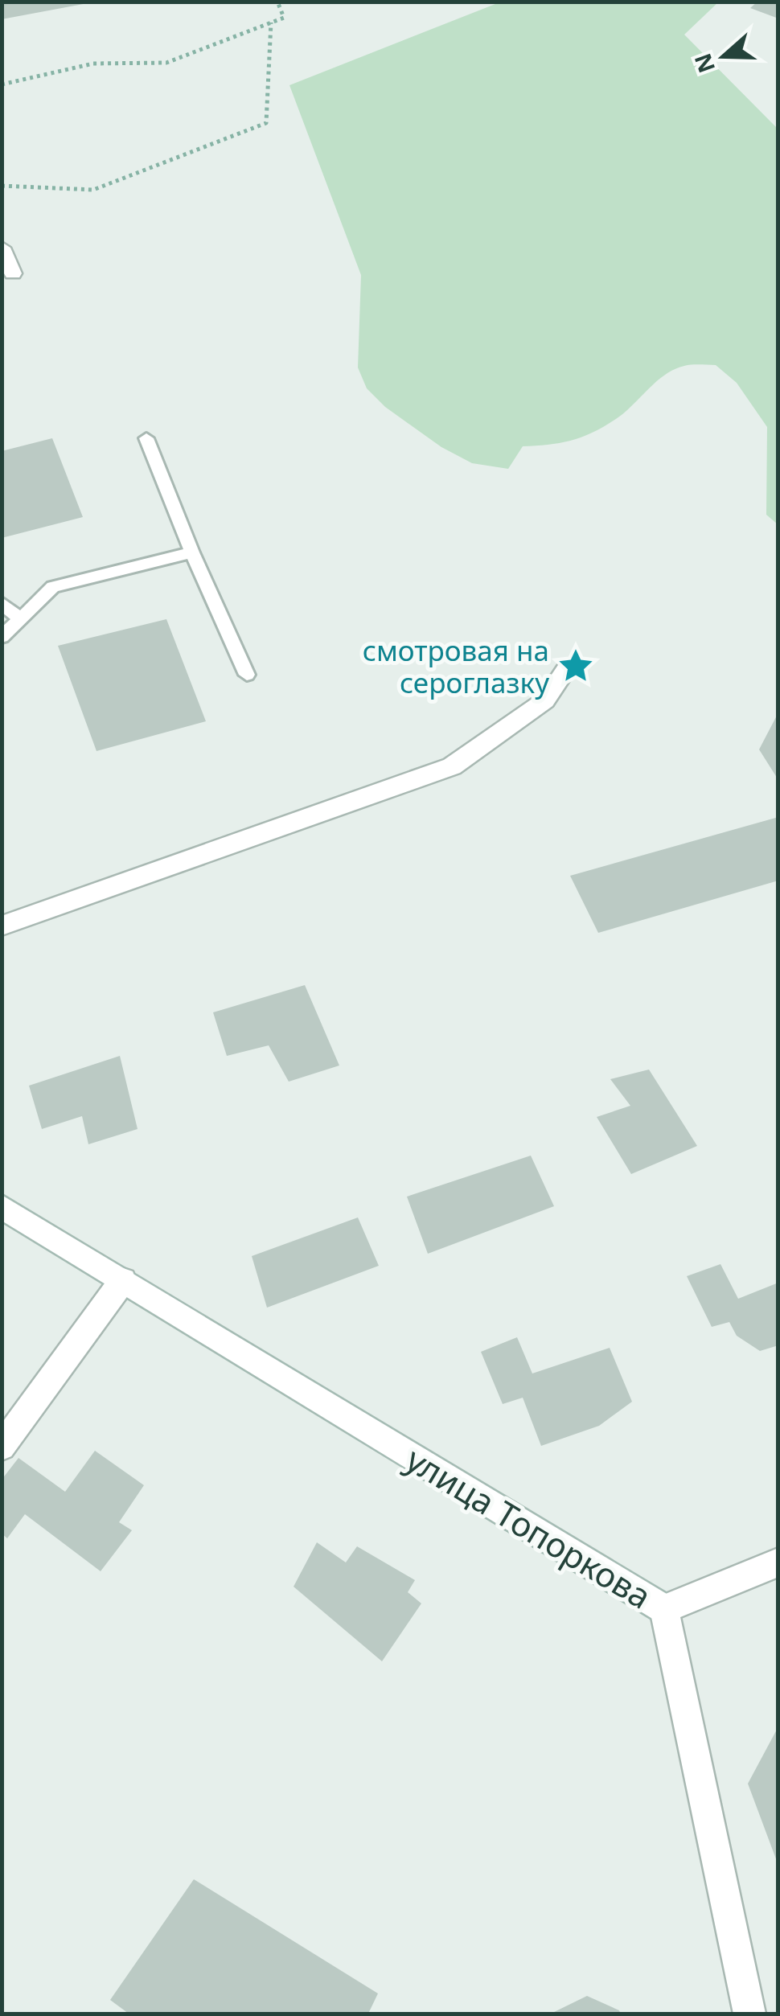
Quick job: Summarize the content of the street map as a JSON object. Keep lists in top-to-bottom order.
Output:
{
  "streets": {
    "street": ["улица Топоркова"]
  },
  "places": {
    "place": ["смотровая на сероглазку"]
  },
  "north": "left"
}
